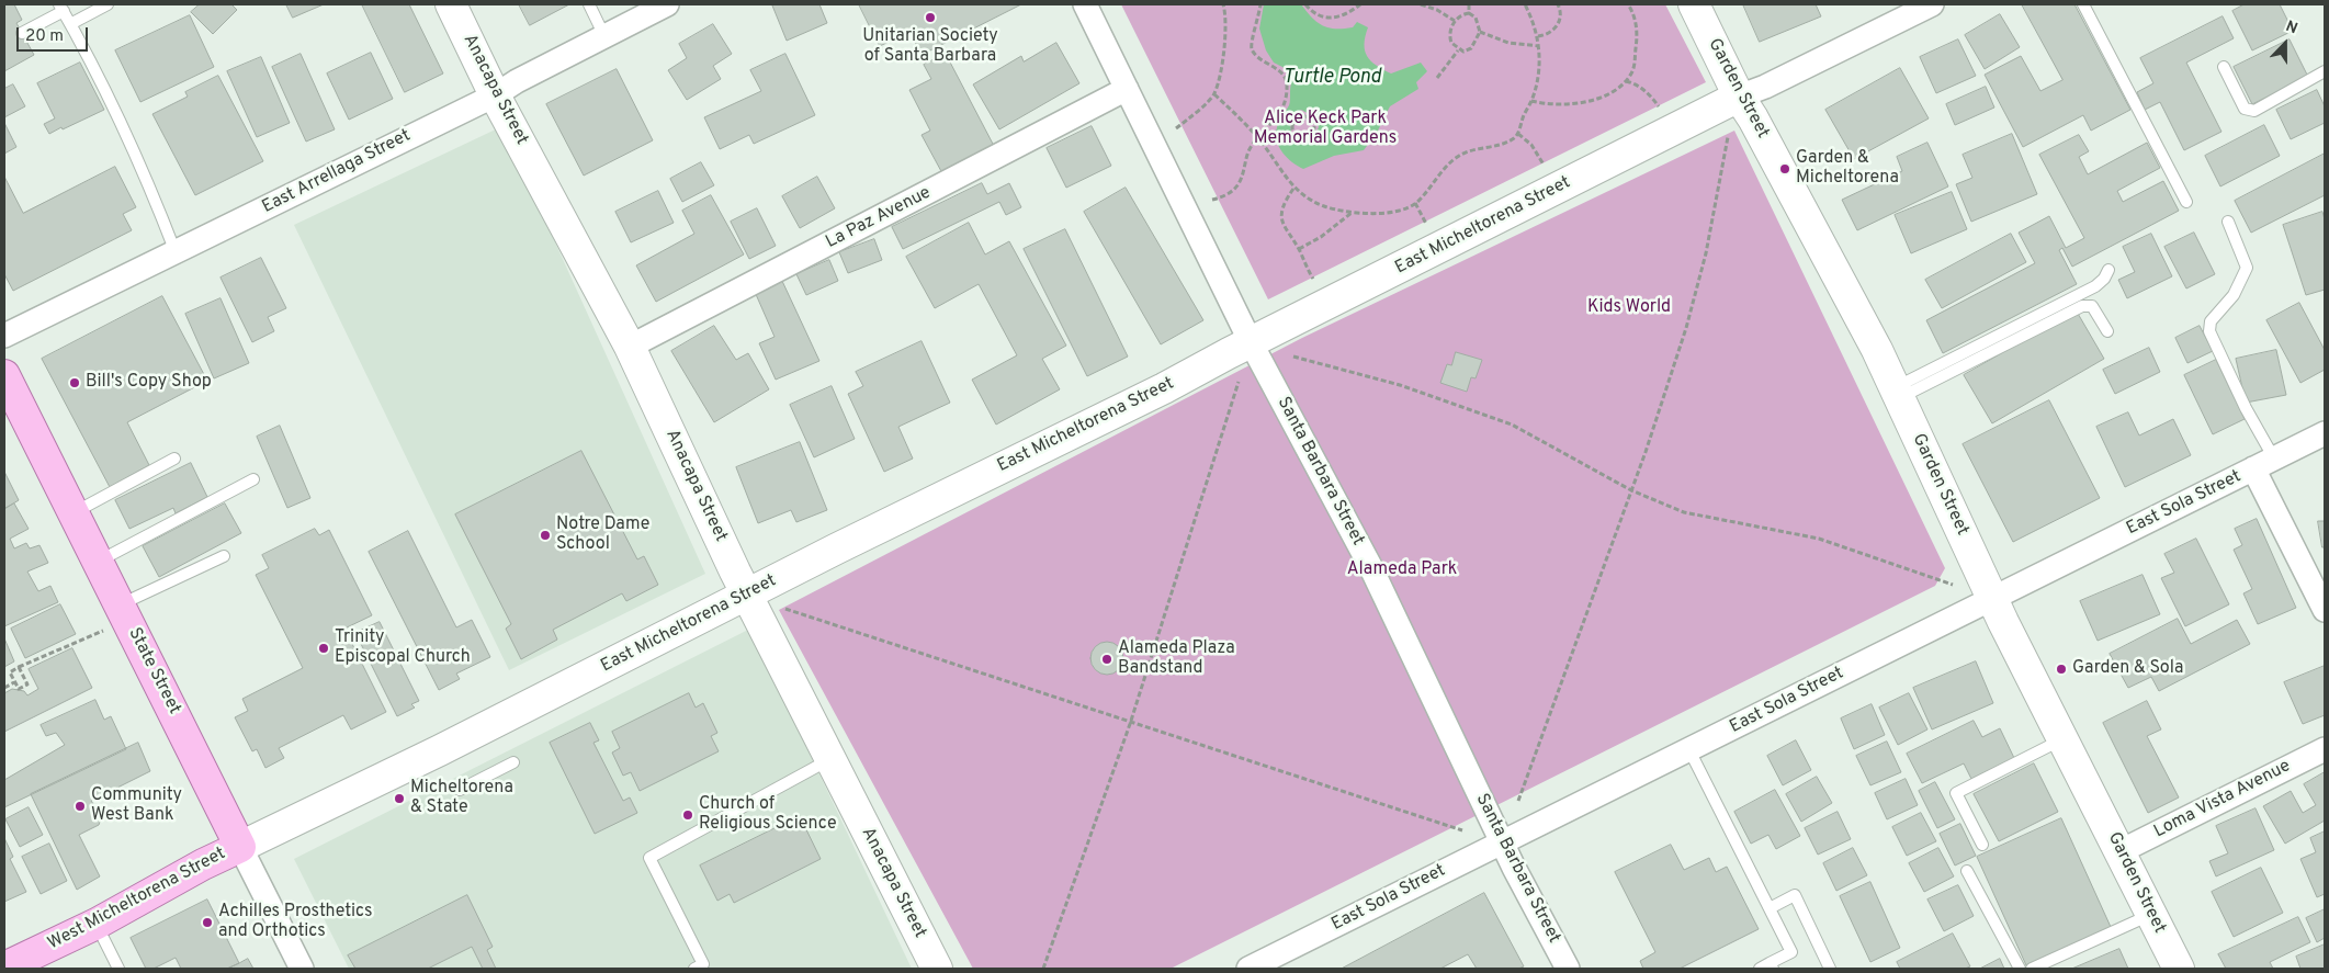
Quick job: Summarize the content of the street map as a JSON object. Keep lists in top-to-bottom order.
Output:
{
  "streets": {
    "main road": ["State Street", "West Micheltorena Street"],
    "street": [
      "Garden Street",
      "Anacapa Street",
      "East Arrellaga Street",
      "La Paz Avenue",
      "East Micheltorena Street",
      "Santa Barbara Street",
      "East Sola Street",
      "Loma Vista Avenue"
    ]
  },
  "crossings": [
    ["Garden Street", "East Micheltorena Street"],
    ["Garden Street", "East Sola Street"],
    ["Garden Street", "Loma Vista Avenue"],
    ["Anacapa Street", "East Arrellaga Street"],
    ["Anacapa Street", "La Paz Avenue"],
    ["Anacapa Street", "East Micheltorena Street"],
    ["La Paz Avenue", "Santa Barbara Street"],
    ["East Micheltorena Street", "Santa Barbara Street"],
    ["East Micheltorena Street", "State Street"],
    ["East Micheltorena Street", "West Micheltorena Street"],
    ["Santa Barbara Street", "East Sola Street"],
    ["State Street", "West Micheltorena Street"]
  ],
  "water": ["Turtle Pond"],
  "parks": ["Alice Keck Park Memorial Gardens", "Kids World", "Alameda Park"],
  "places": [
    "Unitarian Society of Santa Barbara",
    "Garden & Micheltorena",
    "Bill's Copy Shop",
    "Notre Dame School",
    "Trinity Episcopal Church",
    "Alameda Plaza Bandstand",
    "Garden & Sola",
    "Micheltorena & State",
    "Community West Bank",
    "Church of Religious Science",
    "Achilles Prosthetics and Orthotics"
  ],
  "scale_bar": "20 m",
  "north": "top"
}
